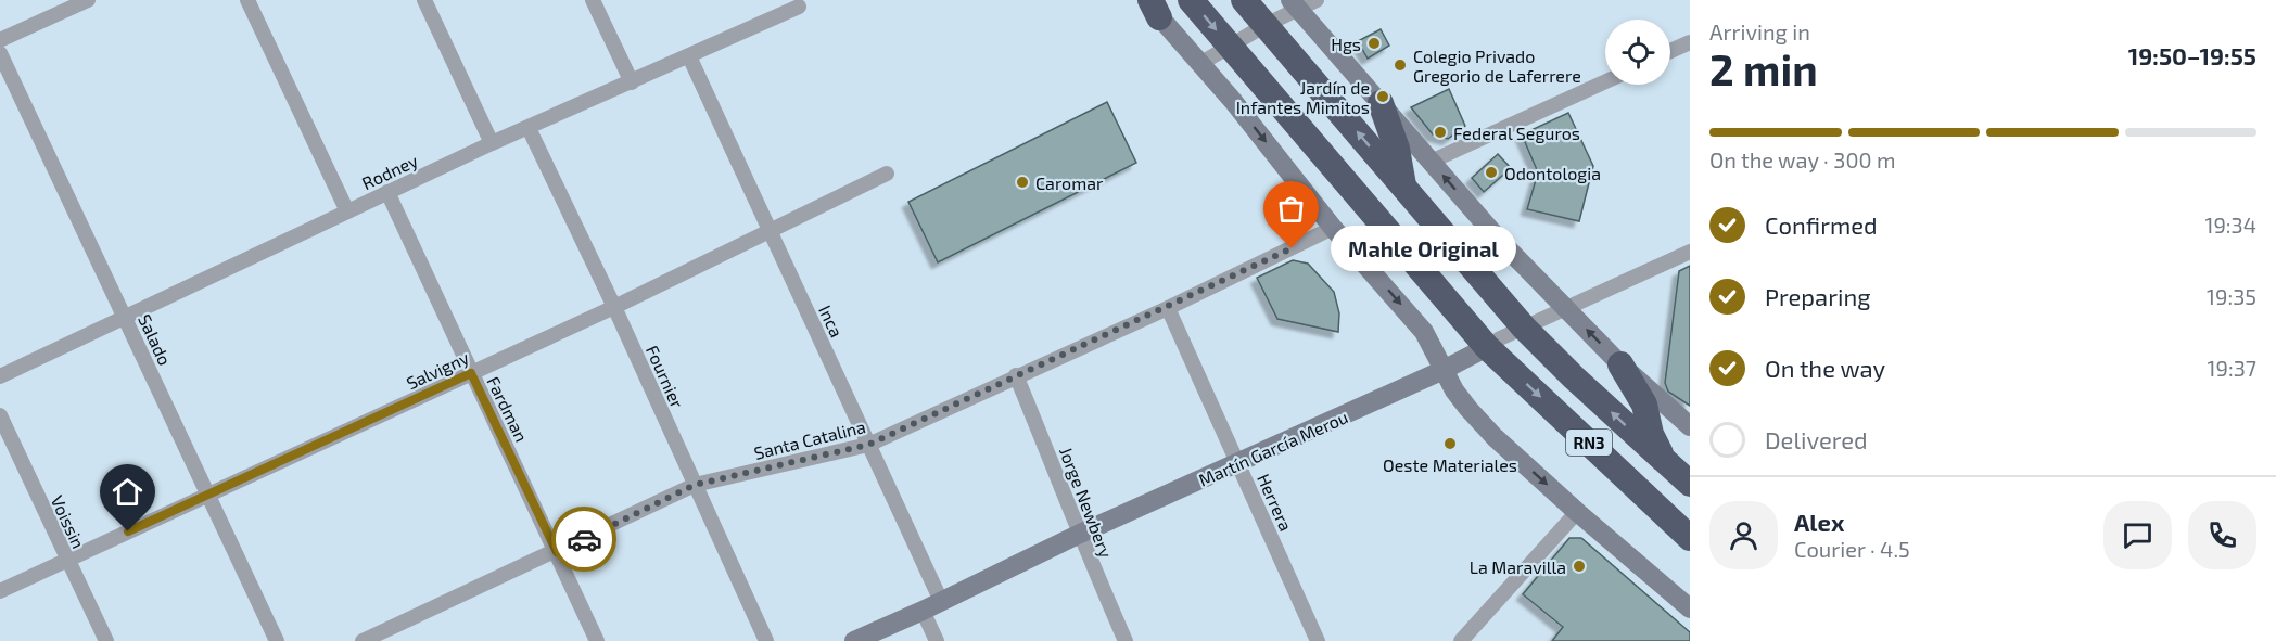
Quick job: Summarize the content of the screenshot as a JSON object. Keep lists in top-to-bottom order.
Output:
{
  "streets": {
    "highway": ["RN3"],
    "street": [
      "Rodney",
      "Inca",
      "Salado",
      "Salvigny",
      "Fournier",
      "Fardman",
      "Santa Catalina",
      "Martín García Merou",
      "Jorge Newbery",
      "Herrera",
      "Voissin"
    ]
  },
  "crossings": [
    ["Rodney", "Inca"],
    ["Rodney", "Salado"],
    ["Rodney", "Fournier"],
    ["Rodney", "Fardman"],
    ["Inca", "Salvigny"],
    ["Inca", "Santa Catalina"],
    ["Inca", "Martín García Merou"],
    ["Salado", "Salvigny"],
    ["Salvigny", "Fournier"],
    ["Salvigny", "Fardman"],
    ["Salvigny", "Voissin"],
    ["Fournier", "Santa Catalina"],
    ["Fardman", "Santa Catalina"],
    ["Santa Catalina", "Jorge Newbery"],
    ["Santa Catalina", "Herrera"],
    ["RN3", "Martín García Merou"],
    ["Martín García Merou", "Jorge Newbery"],
    ["Martín García Merou", "Herrera"]
  ],
  "places": [
    "Hgs",
    "Colegio Privado Gregorio de Laferrere",
    "Jardín de Infantes Mimitos",
    "Federal Seguros",
    "Odontologia",
    "Caromar",
    "Mahle Original",
    "Oeste Materiales",
    "La Maravilla"
  ],
  "page": {
    "heading": ["2 min", "Arriving in", "19:50–19:55"],
    "panel": ["Alex", "Courier · 4.5"],
    "bar": "On the way · 300 m",
    "list": [
      ["Confirmed", "19:34"],
      ["Preparing", "19:35"],
      ["On the way", "19:37"],
      "Delivered"
    ],
    "bubble": "Mahle Original"
  }
}
